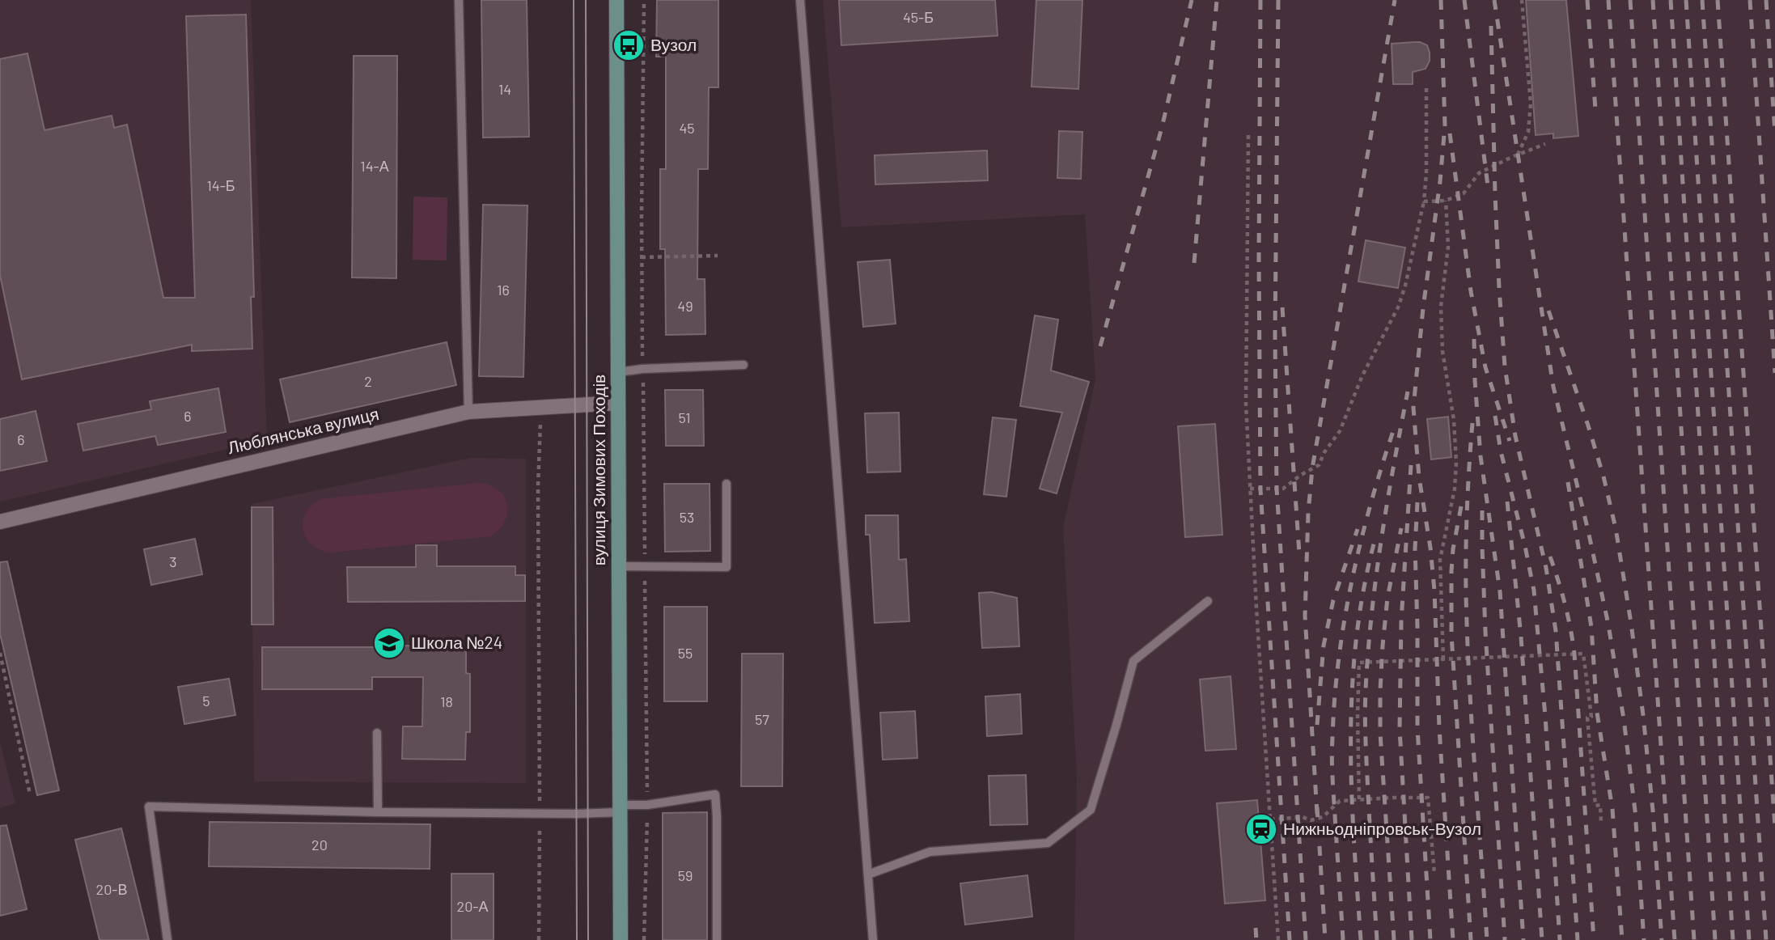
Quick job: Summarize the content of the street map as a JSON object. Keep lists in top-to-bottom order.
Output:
{
  "streets": {
    "main road": ["вулиця Зимових Походів"],
    "street": ["Люблянська вулиця"]
  },
  "crossings": [
    ["Люблянська вулиця", "вулиця Зимових Походів"]
  ],
  "places": {
    "bus stop": ["Вузол"],
    "school or university": ["Школа №24"],
    "station": ["Нижньодніпровськ-Вузол"]
  },
  "house_numbers": [
    "45-Б",
    "14",
    "45",
    "14-А",
    "14-Б",
    "16",
    "49",
    "2",
    "6",
    "51",
    "6",
    "53",
    "3",
    "55",
    "5",
    "18",
    "57",
    "20",
    "59",
    "20-В",
    "20-А"
  ]
}
